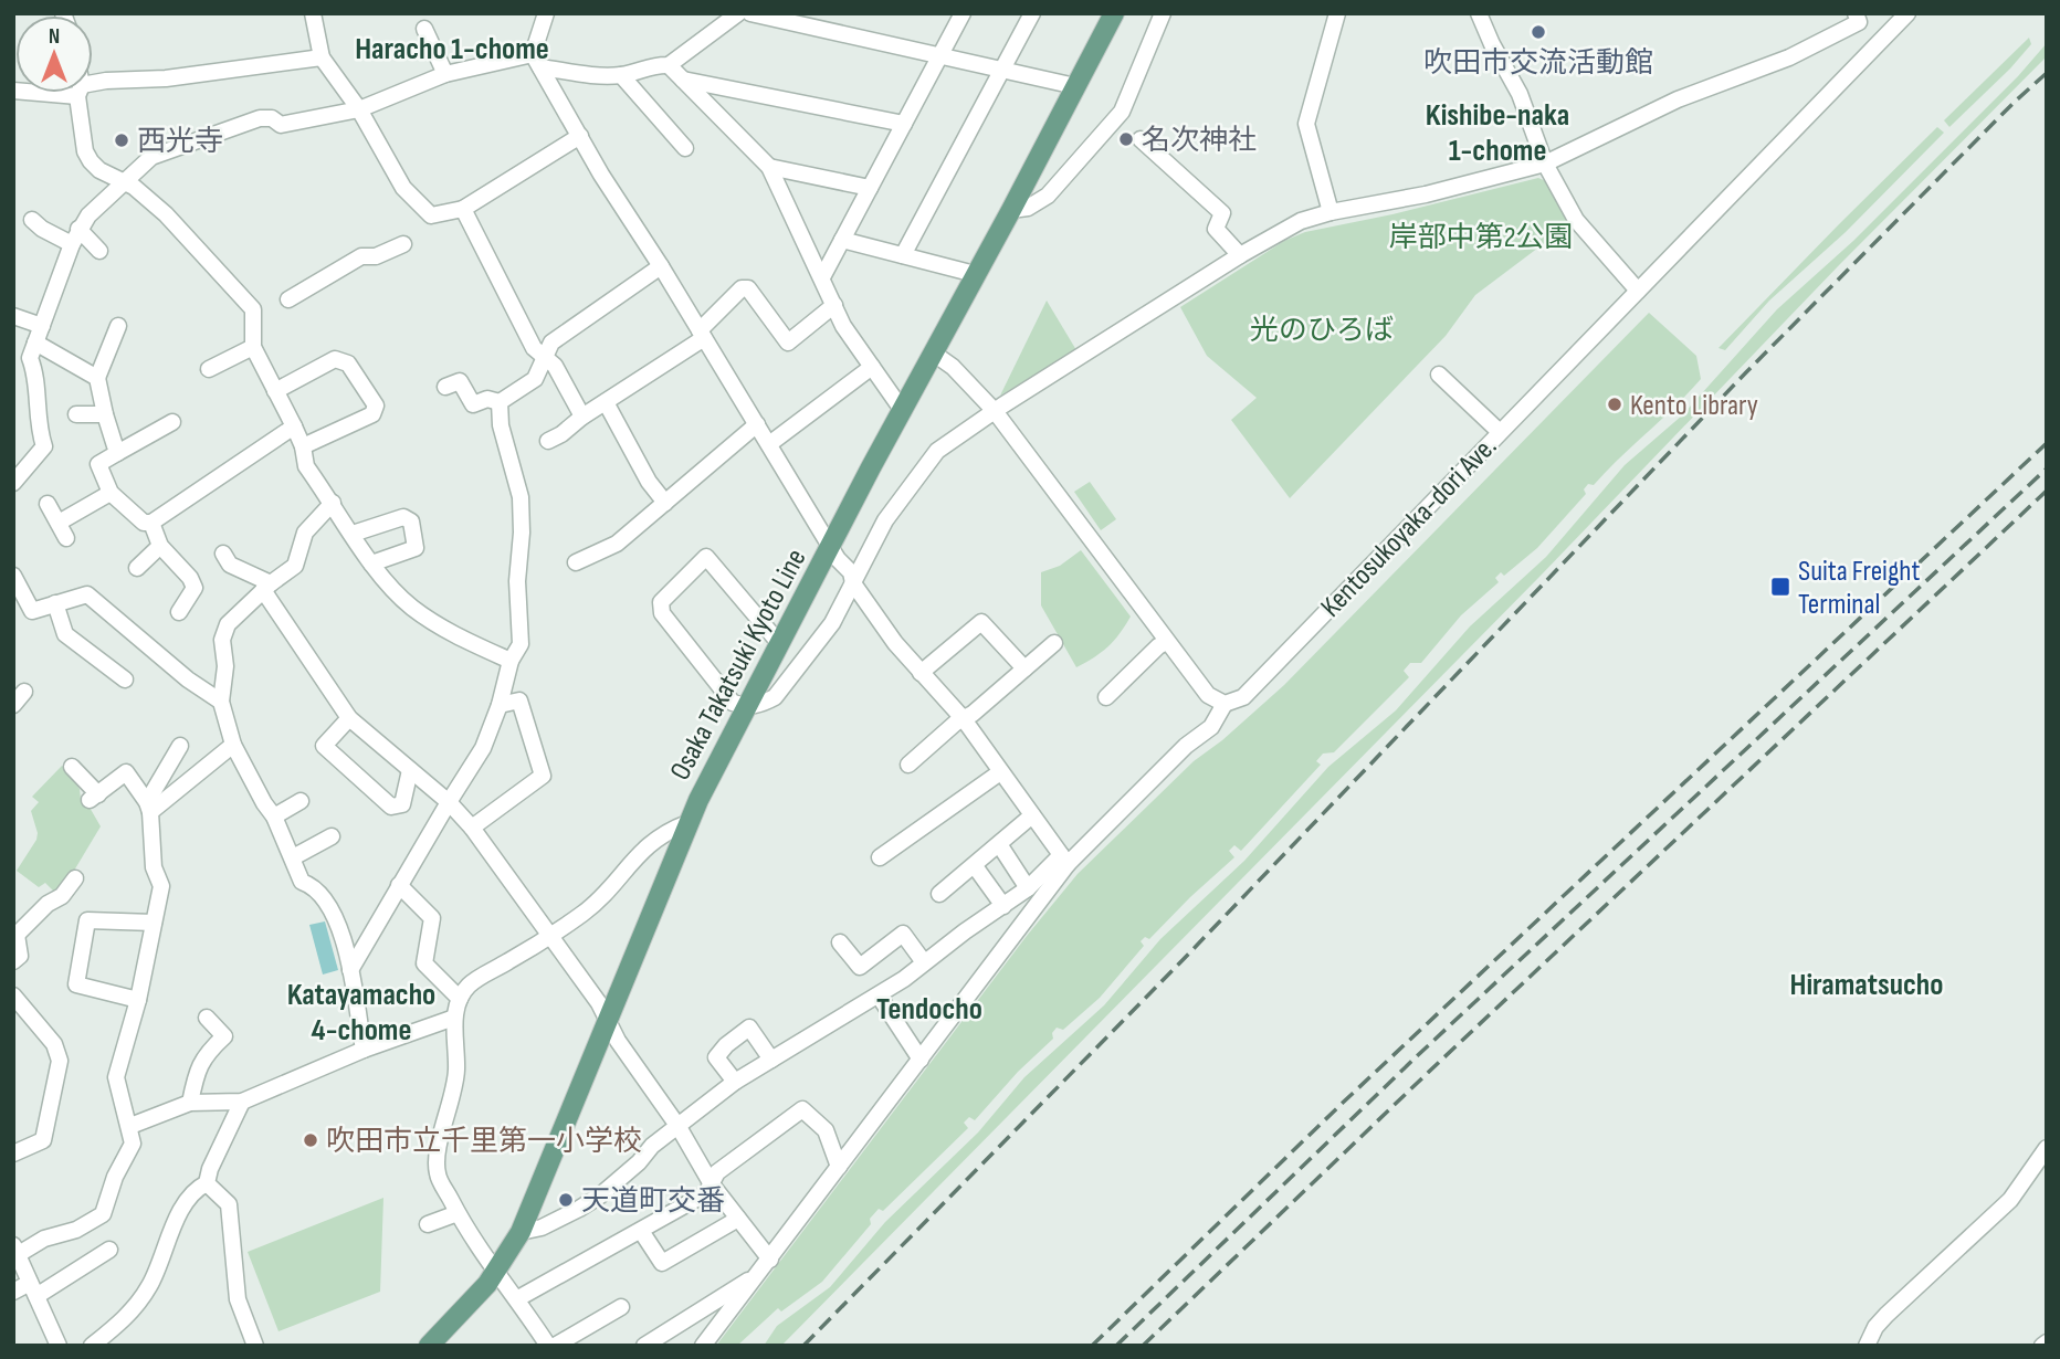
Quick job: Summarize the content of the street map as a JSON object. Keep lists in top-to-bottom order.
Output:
{
  "streets": {
    "main road": ["Osaka Takatsuki Kyoto Line"],
    "street": ["Kentosukoyaka-dori Ave."]
  },
  "districts": [
    "Haracho 1-chome",
    "Kishibe-naka 1-chome",
    "Hiramatsucho",
    "Katayamacho 4-chome",
    "Tendocho"
  ],
  "parks": ["岸部中第2公園", "光のひろば"],
  "places": {
    "other": [
      "吹田市交流活動館",
      "名次神社",
      "西光寺",
      "Kento Library",
      "吹田市立千里第一小学校",
      "天道町交番"
    ],
    "transit": ["Suita Freight Terminal"]
  },
  "north": "top"
}
